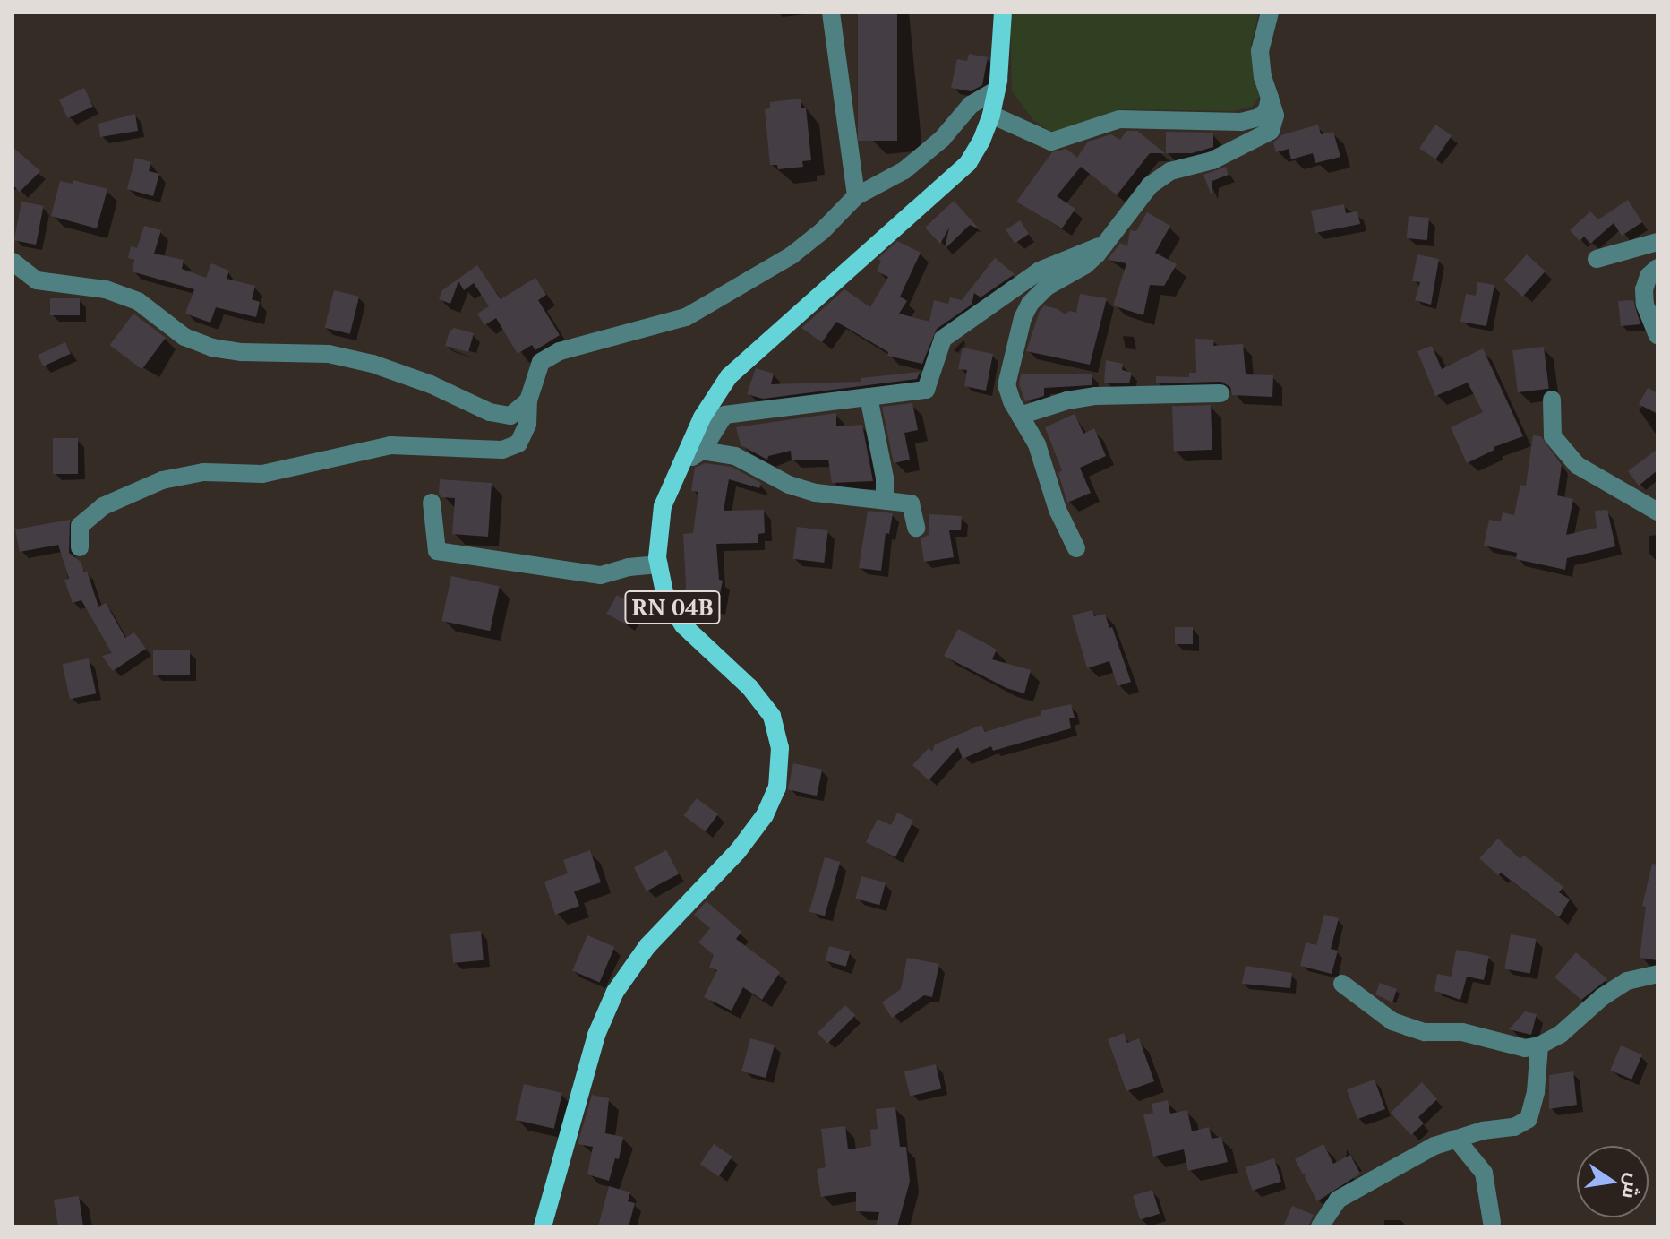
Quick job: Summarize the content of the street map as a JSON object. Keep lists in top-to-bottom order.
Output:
{
  "streets": {
    "main road": ["RN 04B"]
  },
  "north": "right"
}
